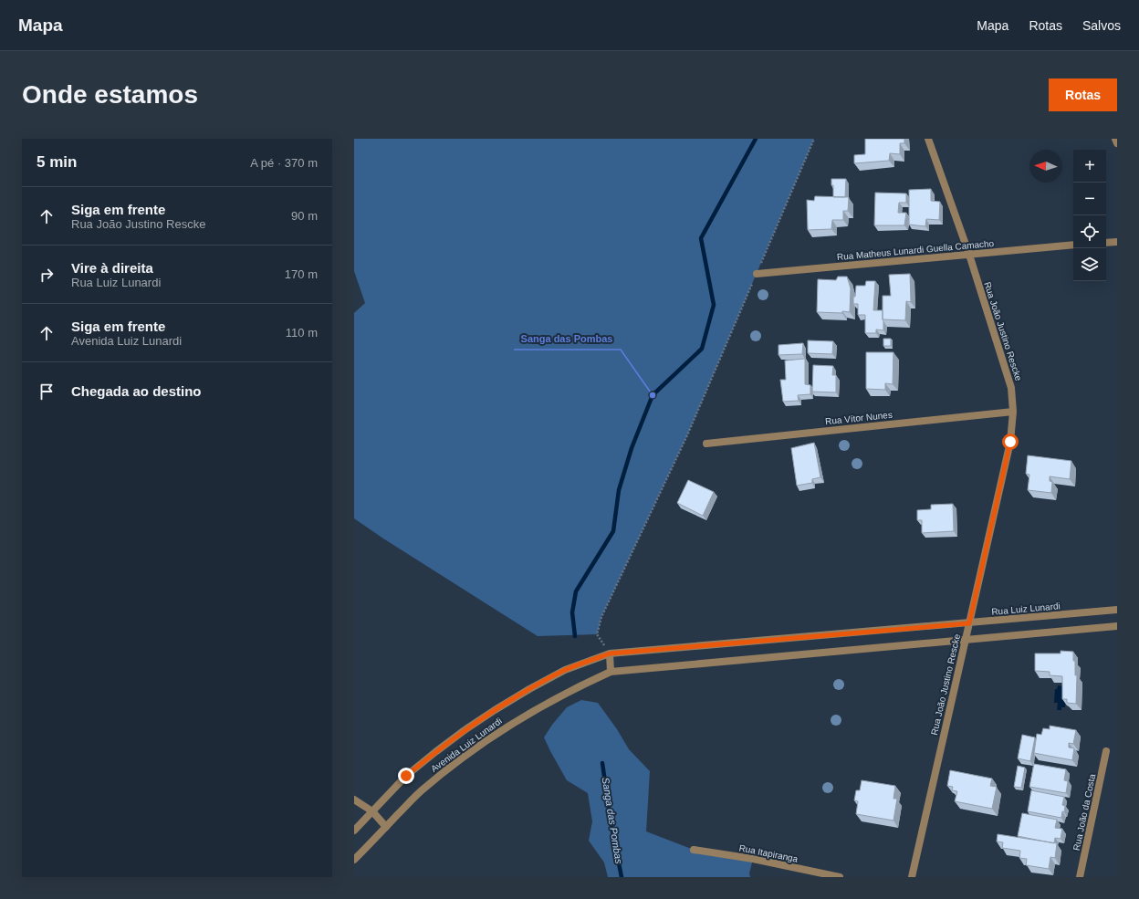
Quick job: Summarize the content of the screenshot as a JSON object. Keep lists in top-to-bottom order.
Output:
{
  "streets": {
    "street": [
      "Rua Matheus Lunardi Guella Camacho",
      "Rua João Justino Rescke",
      "Rua Vítor Nunes",
      "Rua Luiz Lunardi",
      "Avenida Luiz Lunardi",
      "Rua João da Costa",
      "Rua Itapiranga"
    ]
  },
  "crossings": [
    ["Rua Matheus Lunardi Guella Camacho", "Rua João Justino Rescke"],
    ["Rua João Justino Rescke", "Rua Vítor Nunes"],
    ["Rua João Justino Rescke", "Rua Luiz Lunardi"],
    ["Rua Luiz Lunardi", "Avenida Luiz Lunardi"]
  ],
  "water": ["Sanga das Pombas"],
  "places": ["Sanga das Pombas"],
  "north": "left",
  "page": {
    "header": "Mapa",
    "nav": ["Mapa", "Rotas", "Salvos"],
    "buttons": "Rotas",
    "title": "Onde estamos",
    "heading": ["5 min", "A pé · 370 m"],
    "map_buttons": ["+", "−"],
    "list": [
      ["Siga em frente", "Rua João Justino Rescke", "90 m"],
      ["Vire à direita", "Rua Luiz Lunardi", "170 m"],
      ["Siga em frente", "Avenida Luiz Lunardi", "110 m"],
      "Chegada ao destino"
    ]
  }
}
